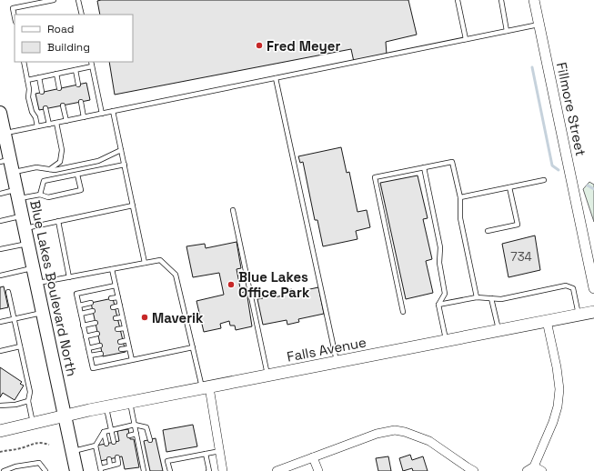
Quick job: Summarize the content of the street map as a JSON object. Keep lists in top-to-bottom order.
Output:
{
  "streets": {
    "main road": ["Blue Lakes Boulevard North", "Falls Avenue"],
    "street": ["Fillmore Street"]
  },
  "crossings": [
    ["Blue Lakes Boulevard North", "Falls Avenue"]
  ],
  "places": ["Fred Meyer", "Blue Lakes Office Park", "Maverik"],
  "house_numbers": ["734"],
  "legend": ["Road", "Building"]
}
